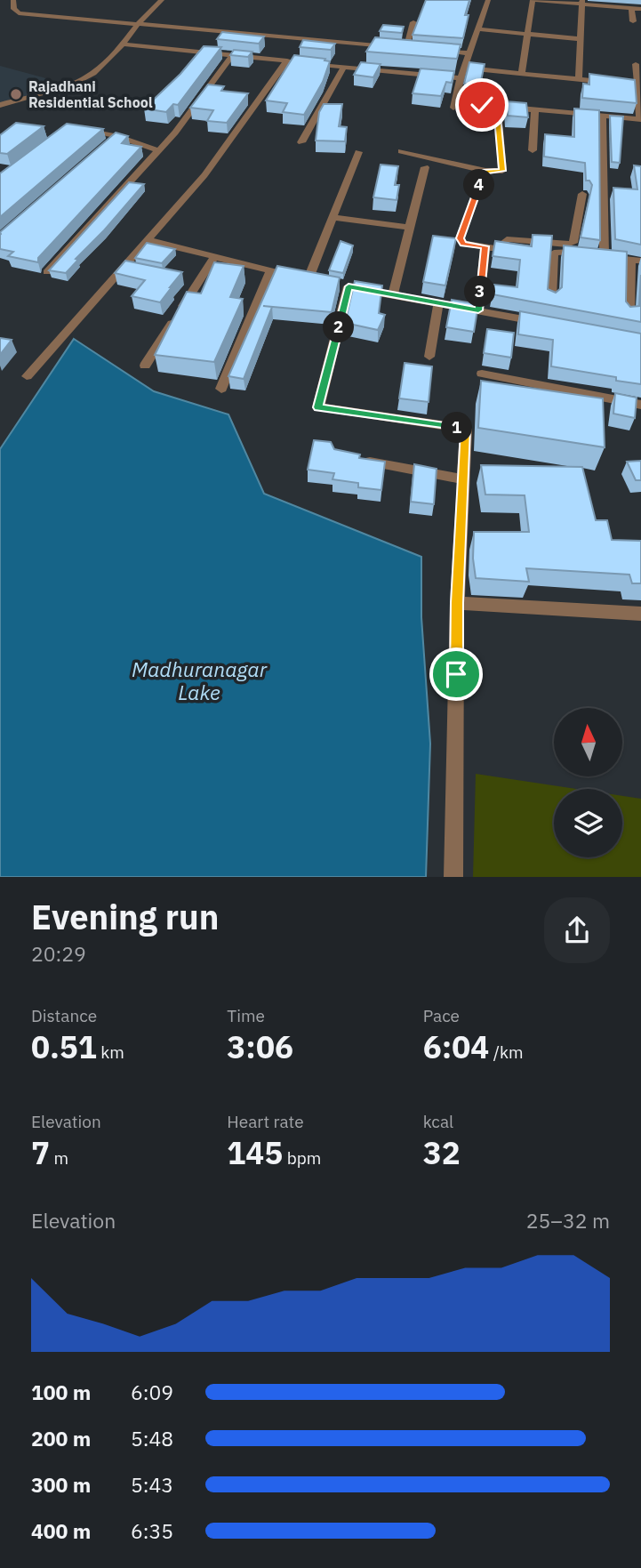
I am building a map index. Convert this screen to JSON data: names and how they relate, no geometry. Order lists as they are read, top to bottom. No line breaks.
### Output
{"water":["Madhuranagar Lake"],"places":["Rajadhani Residential School"],"north":"top","page":{"pins":["4","3","2","1"],"heading":["Evening run","20:29"],"stats":[["Distance","0.51 km"],["Time","3:06"],["Pace","6:04 /km"],["Elevation","7 m"],["Heart rate","145 bpm"],["kcal","32"]],"chart":["Elevation","25–32 m"],"list":[{"name":"100 m","note":"6:09"},{"name":"200 m","note":"5:48"},{"name":"300 m","note":"5:43"},{"name":"400 m","note":"6:35"}]}}
